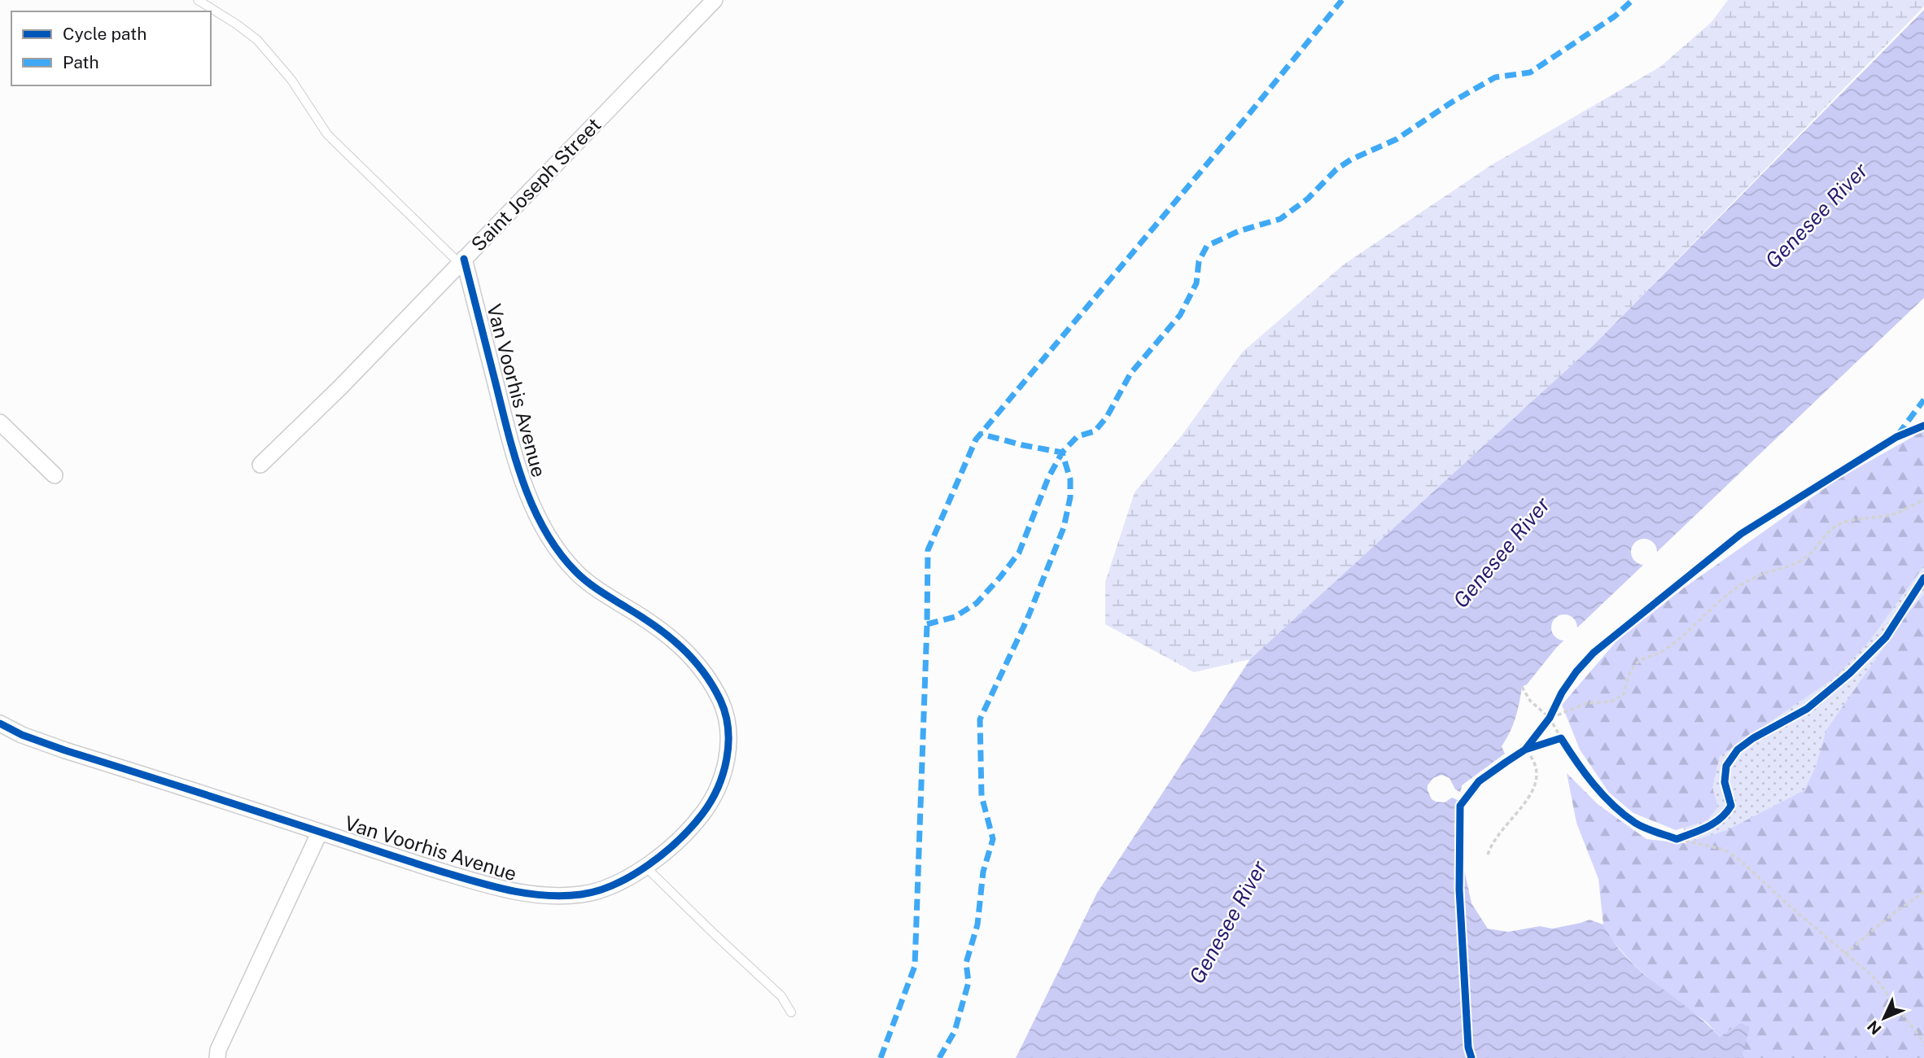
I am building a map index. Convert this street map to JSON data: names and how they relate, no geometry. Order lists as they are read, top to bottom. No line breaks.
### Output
{"streets":{"street":["Saint Joseph Street","Van Voorhis Avenue"]},"crossings":[["Saint Joseph Street","Van Voorhis Avenue"]],"water":["Genesee River"],"legend":["Cycle path","Path"],"north":"bottom left"}
